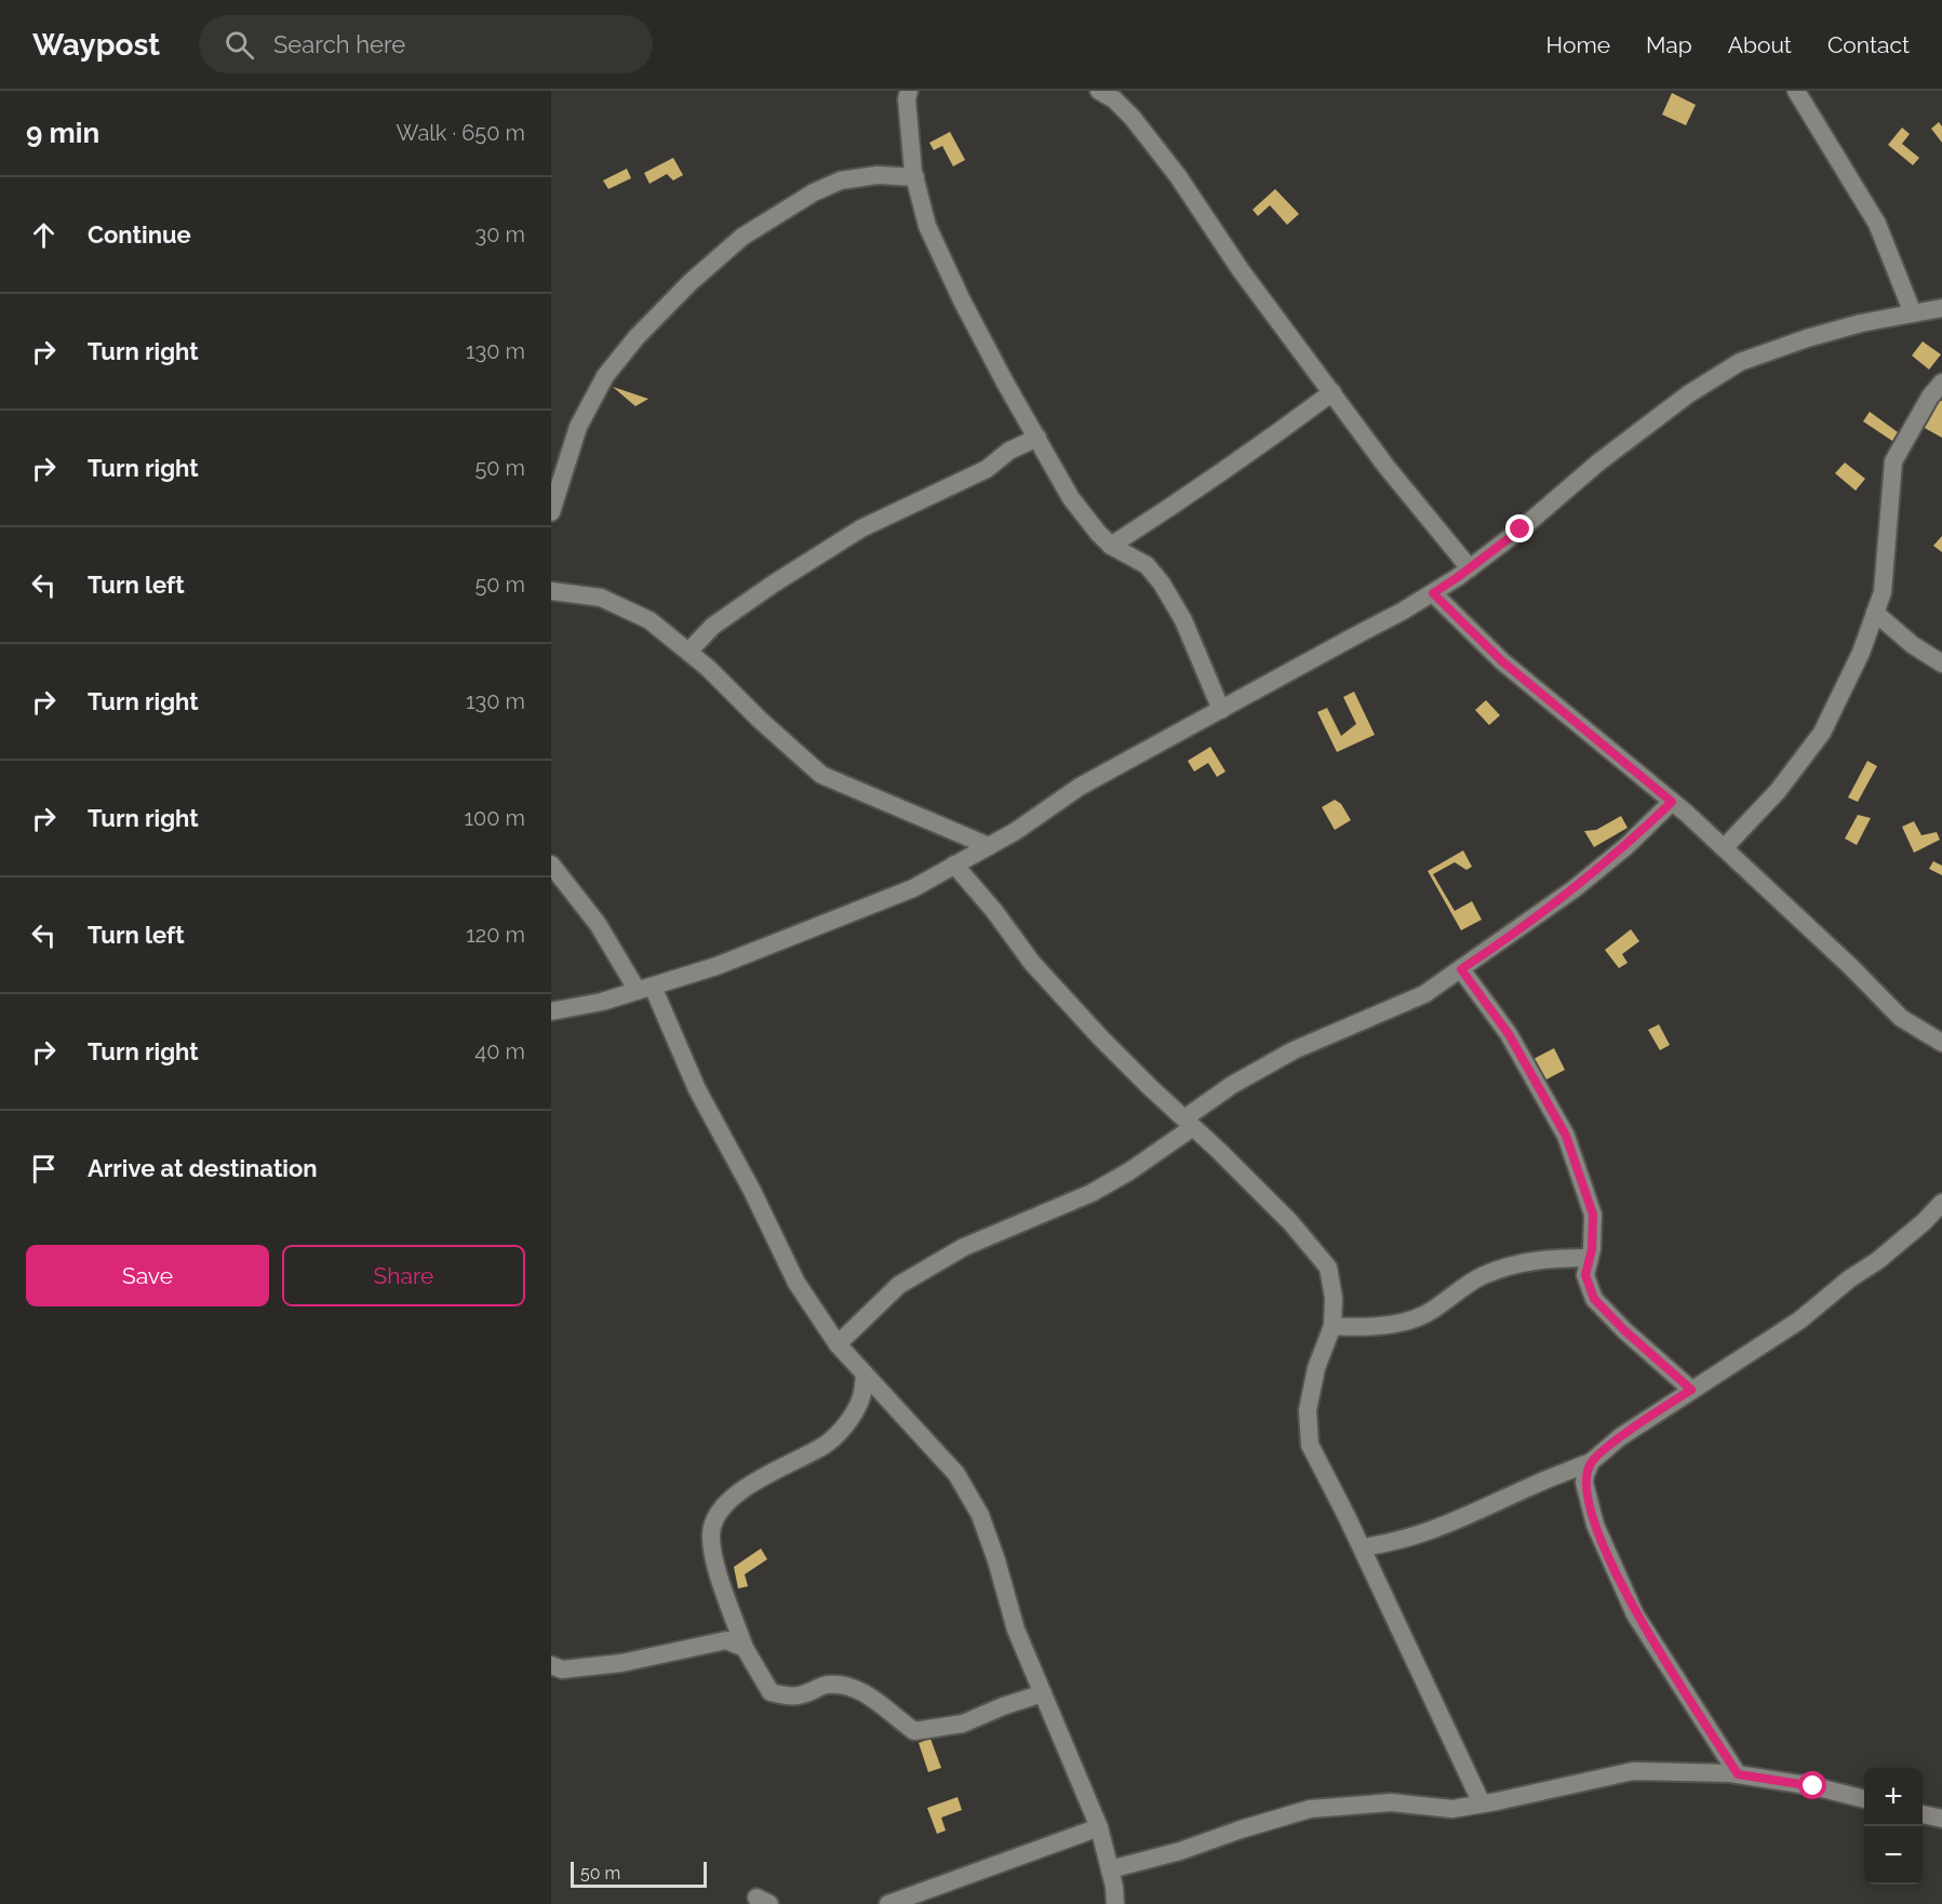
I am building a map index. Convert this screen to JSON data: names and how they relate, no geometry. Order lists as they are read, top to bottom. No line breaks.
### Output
{"scale_bar":"50 m","page":{"header":"Waypost","search":"Search here","nav":["Home","Map","About","Contact"],"heading":["9 min","Walk · 650 m"],"list":[["Continue","30 m"],["Turn right","130 m"],["Turn right","50 m"],["Turn left","50 m"],["Turn right","130 m"],["Turn right","100 m"],["Turn left","120 m"],["Turn right","40 m"],"Arrive at destination"],"buttons":["Save","Share"],"map_buttons":["+","−"],"scale":"50 m"}}
